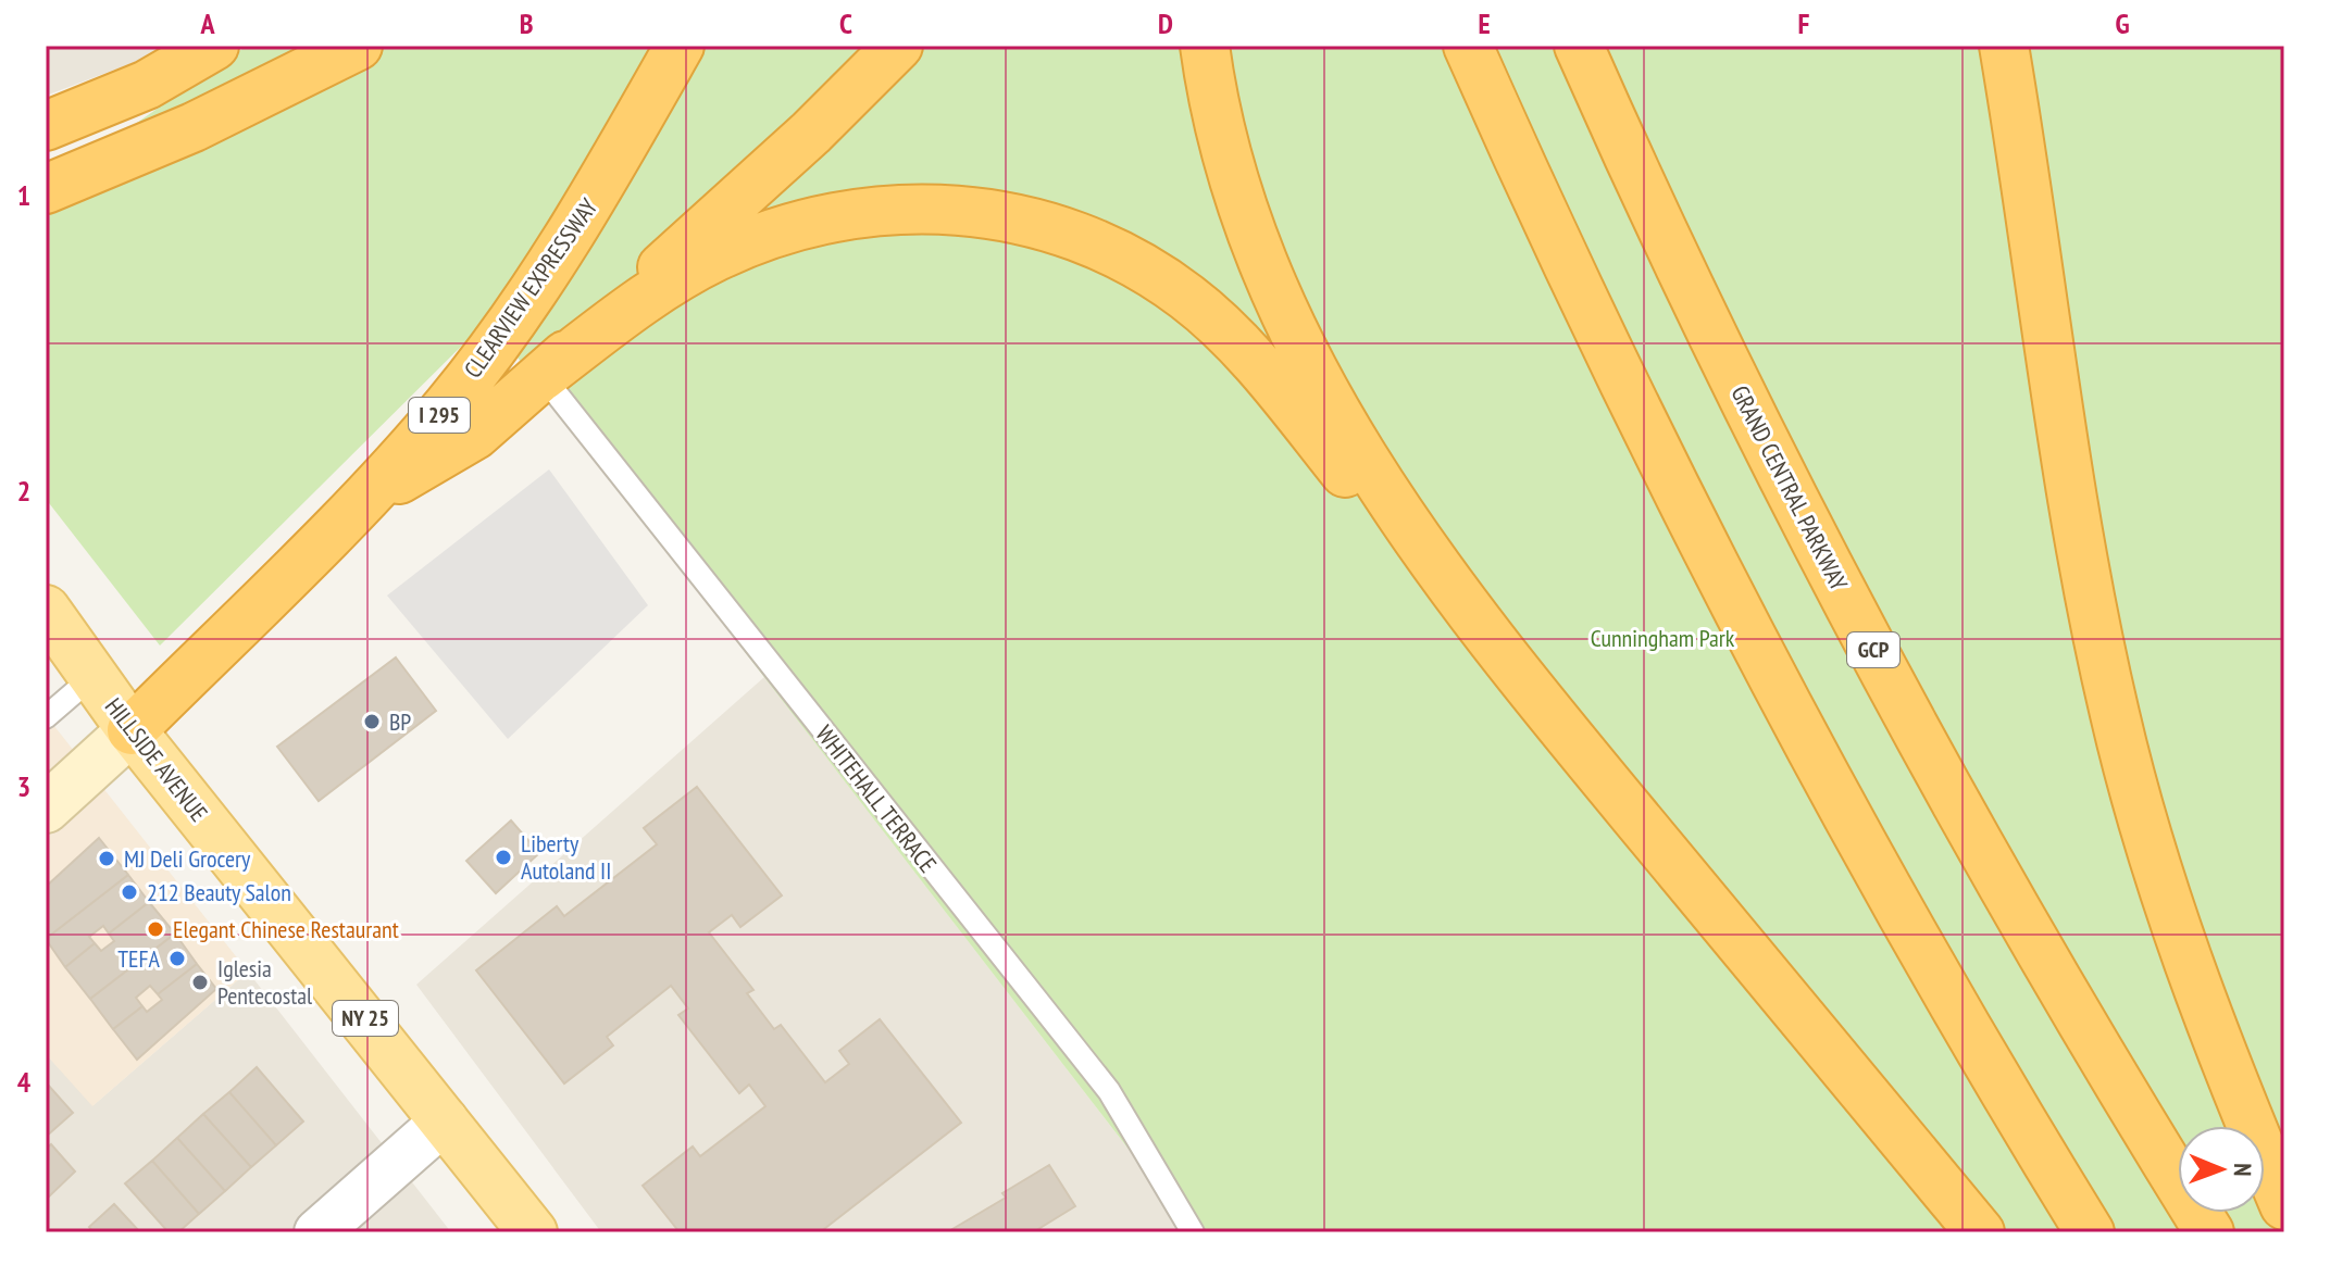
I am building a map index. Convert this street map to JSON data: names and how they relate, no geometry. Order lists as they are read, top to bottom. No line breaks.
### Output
{"streets":{"highway":["CLEARVIEW EXPRESSWAY","I 295","GRAND CENTRAL PARKWAY","GCP"],"main road":["HILLSIDE AVENUE","NY 25"],"lane":["WHITEHALL TERRACE"]},"crossings":[["CLEARVIEW EXPRESSWAY","HILLSIDE AVENUE"]],"parks":["Cunningham Park"],"places":["BP","Liberty Autoland II","MJ Deli Grocery","212 Beauty Salon","Elegant Chinese Restaurant","TEFA","Iglesia Pentecostal"],"north":"right","grid":{"columns":["A","B","C","D","E","F","G"],"rows":["1","2","3","4"]}}
